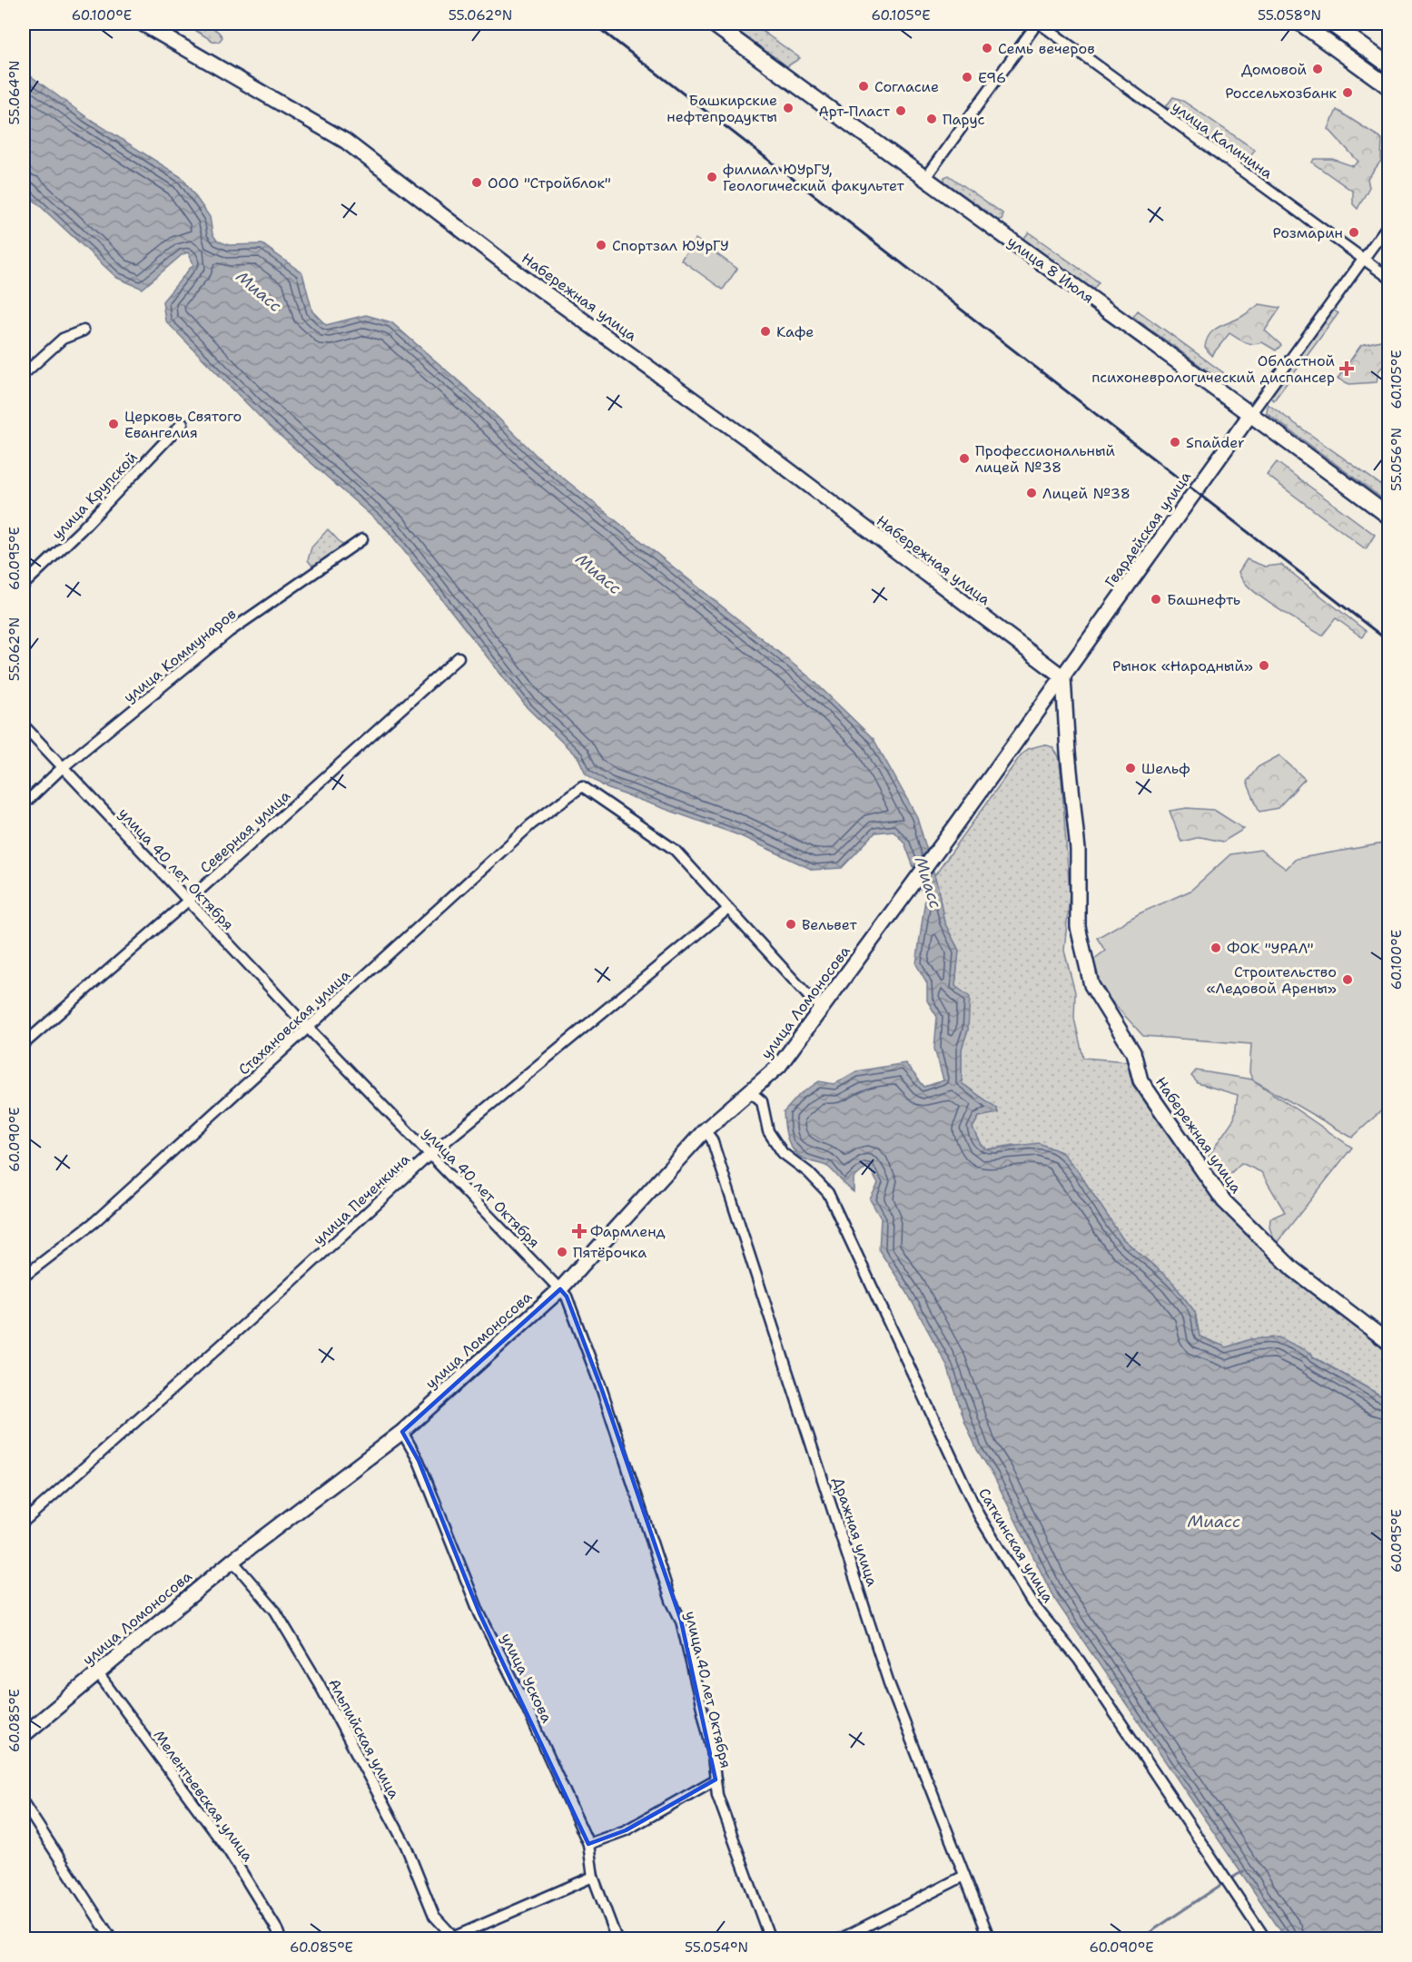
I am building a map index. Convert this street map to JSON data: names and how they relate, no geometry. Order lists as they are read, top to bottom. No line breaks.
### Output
{"streets":{"main road":["улица 8 Июля"],"street":["улица Калинина","Набережная улица","улица Крупской","Гвардейская улица","улица Коммунаров","Северная улица","улица 40 лет Октября","улица Ломоносова","Стахановская улица","улица Печенкина","Дражная улица","Саткинская улица","улица Ускова","Альпийская улица","Мелентьевская улица"]},"crossings":[["улица Калинина","Гвардейская улица"],["улица 8 Июля","Гвардейская улица"],["Набережная улица","Гвардейская улица"],["Гвардейская улица","улица Ломоносова"],["улица Коммунаров","улица 40 лет Октября"],["Северная улица","улица 40 лет Октября"],["улица 40 лет Октября","улица Ломоносова"],["улица 40 лет Октября","Стахановская улица"],["улица 40 лет Октября","улица Печенкина"],["улица Ломоносова","Дражная улица"],["улица Ломоносова","Саткинская улица"],["улица Ломоносова","улица Ускова"],["улица Ломоносова","Альпийская улица"],["улица Ломоносова","Мелентьевская улица"],["Стахановская улица","улица Печенкина"]],"water":["Миасс"],"places":{"other":["Семь вечеров","Домовой","E96","Согласие","Россельхозбанк","Башкирские нефтепродукты","Арт-Пласт","Парус","филиал ЮУрГУ, Геологический факультет","ООО \"Стройблок\"","Розмарин","Спортзал ЮУрГУ","Кафе","Церковь Святого Евангелия","Sпайder","Профессиональный лицей №38","Лицей №38","Башнефть","Рынок «Народный»","Шельф","Вельвет","ФОК \"УРАЛ\"","Строительство «Ледовой Арены»","Пятёрочка"],"health":["Областной психоневрологический диспансер","Фармленд"]},"coordinates":["60.100°E","55.062°N","60.105°E","55.058°N","55.064°N","55.056°N","60.095°E","60.090°E","60.085°E","55.054°N"]}
